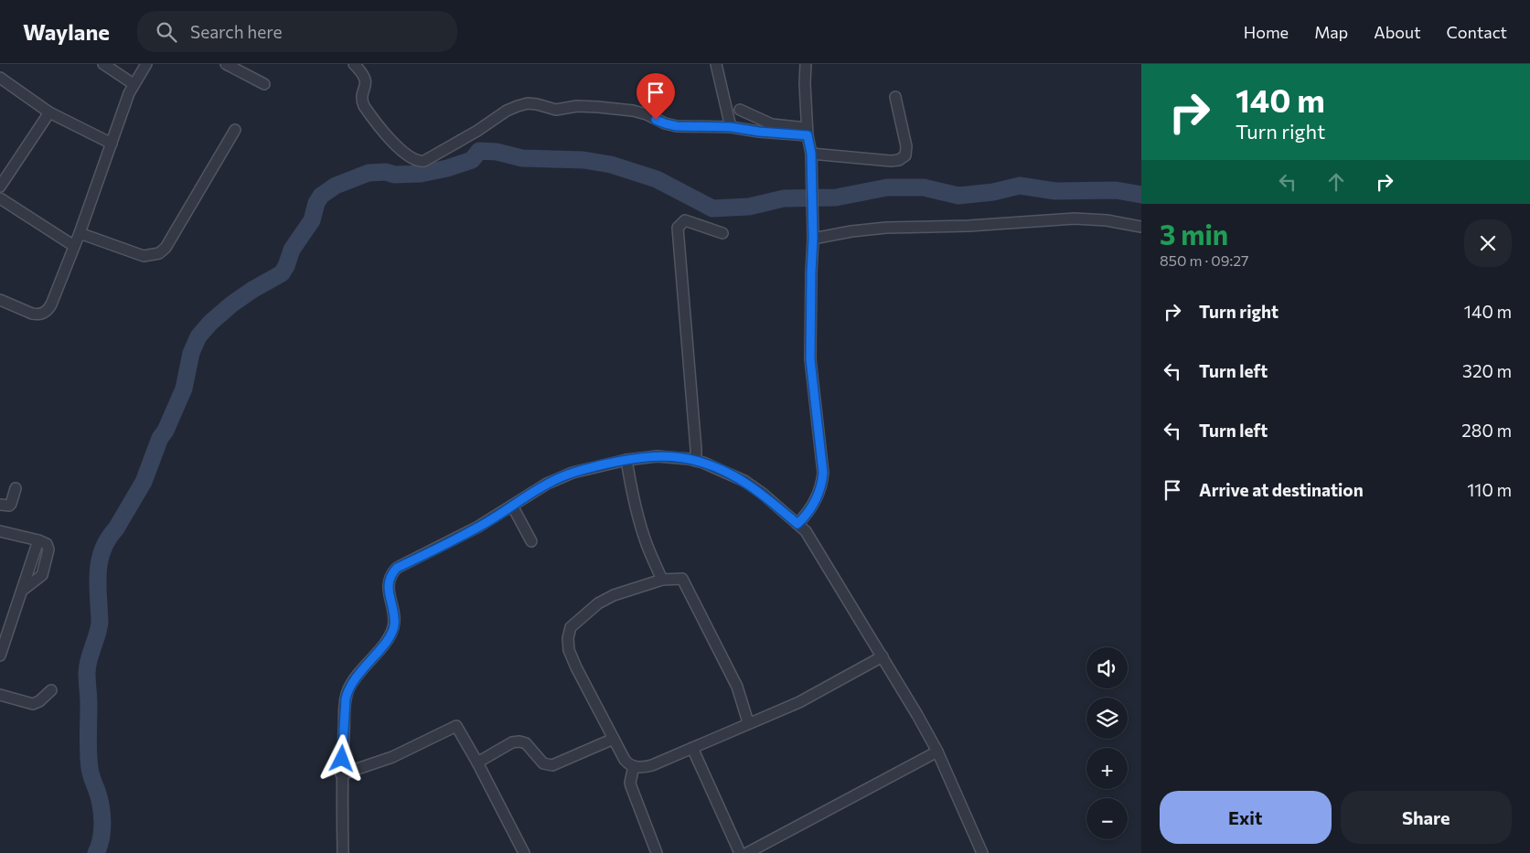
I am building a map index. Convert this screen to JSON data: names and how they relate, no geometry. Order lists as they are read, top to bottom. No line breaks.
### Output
{"page":{"header":"Waylane","search":"Search here","nav":["Home","Map","About","Contact"],"turn":["140 m","Turn right"],"heading":["3 min","850 m · 09:27"],"list":[{"name":"Turn right","value":"140 m"},{"name":"Turn left","value":"320 m"},{"name":"Turn left","value":"280 m"},{"name":"Arrive at destination","value":"110 m"}],"map_buttons":["+","−"],"buttons":["Exit","Share"]}}
